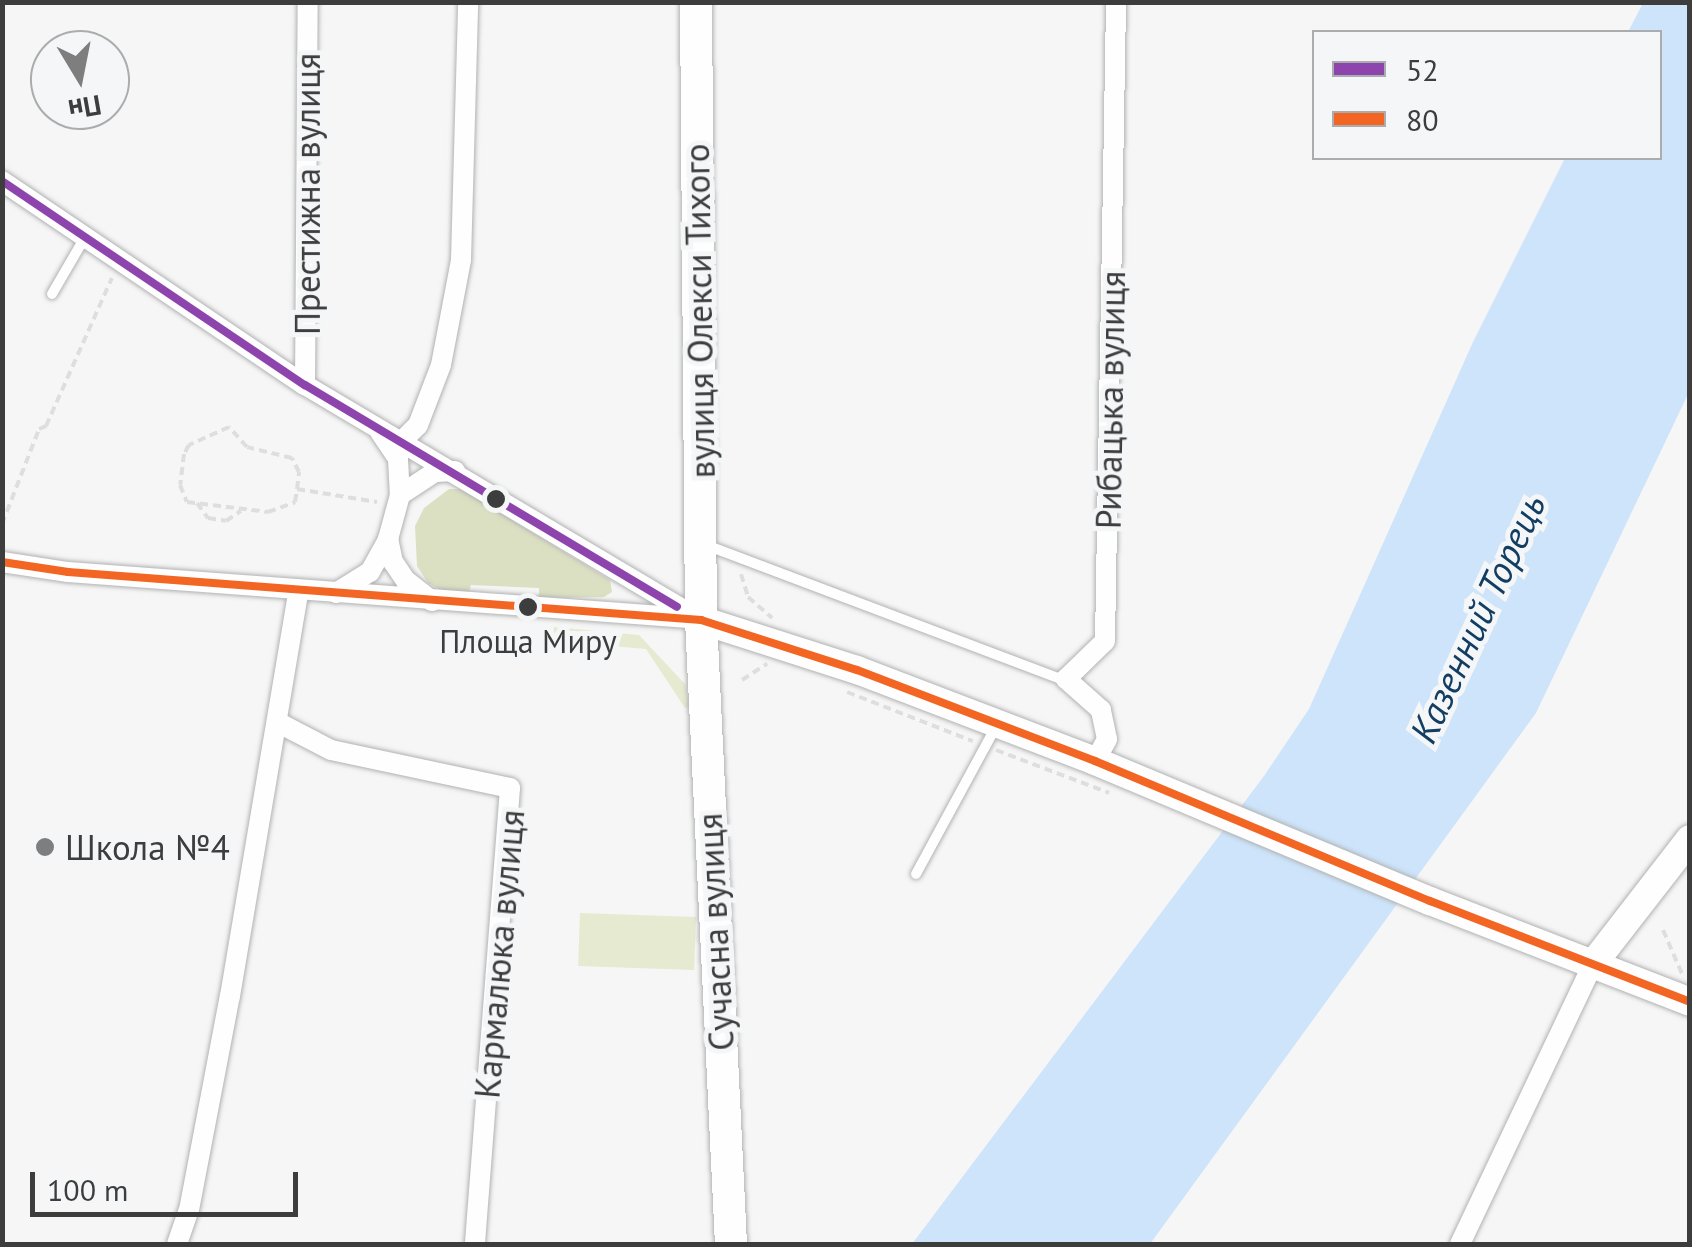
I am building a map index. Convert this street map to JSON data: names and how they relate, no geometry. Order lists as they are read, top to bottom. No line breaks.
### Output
{"streets":{"main road":["вулиця Олекси Тихого","Сучасна вулиця"],"street":["Престижна вулиця","Рибацька вулиця","Кармалюка вулиця"]},"crossings":[["вулиця Олекси Тихого","Сучасна вулиця"]],"water":["Казенний Торець"],"places":["Площа Миру","Школа №4"],"lines":["transit line 52","transit line 80"],"legend":["52","80"],"scale_bar":"100 m","north":"bottom"}
